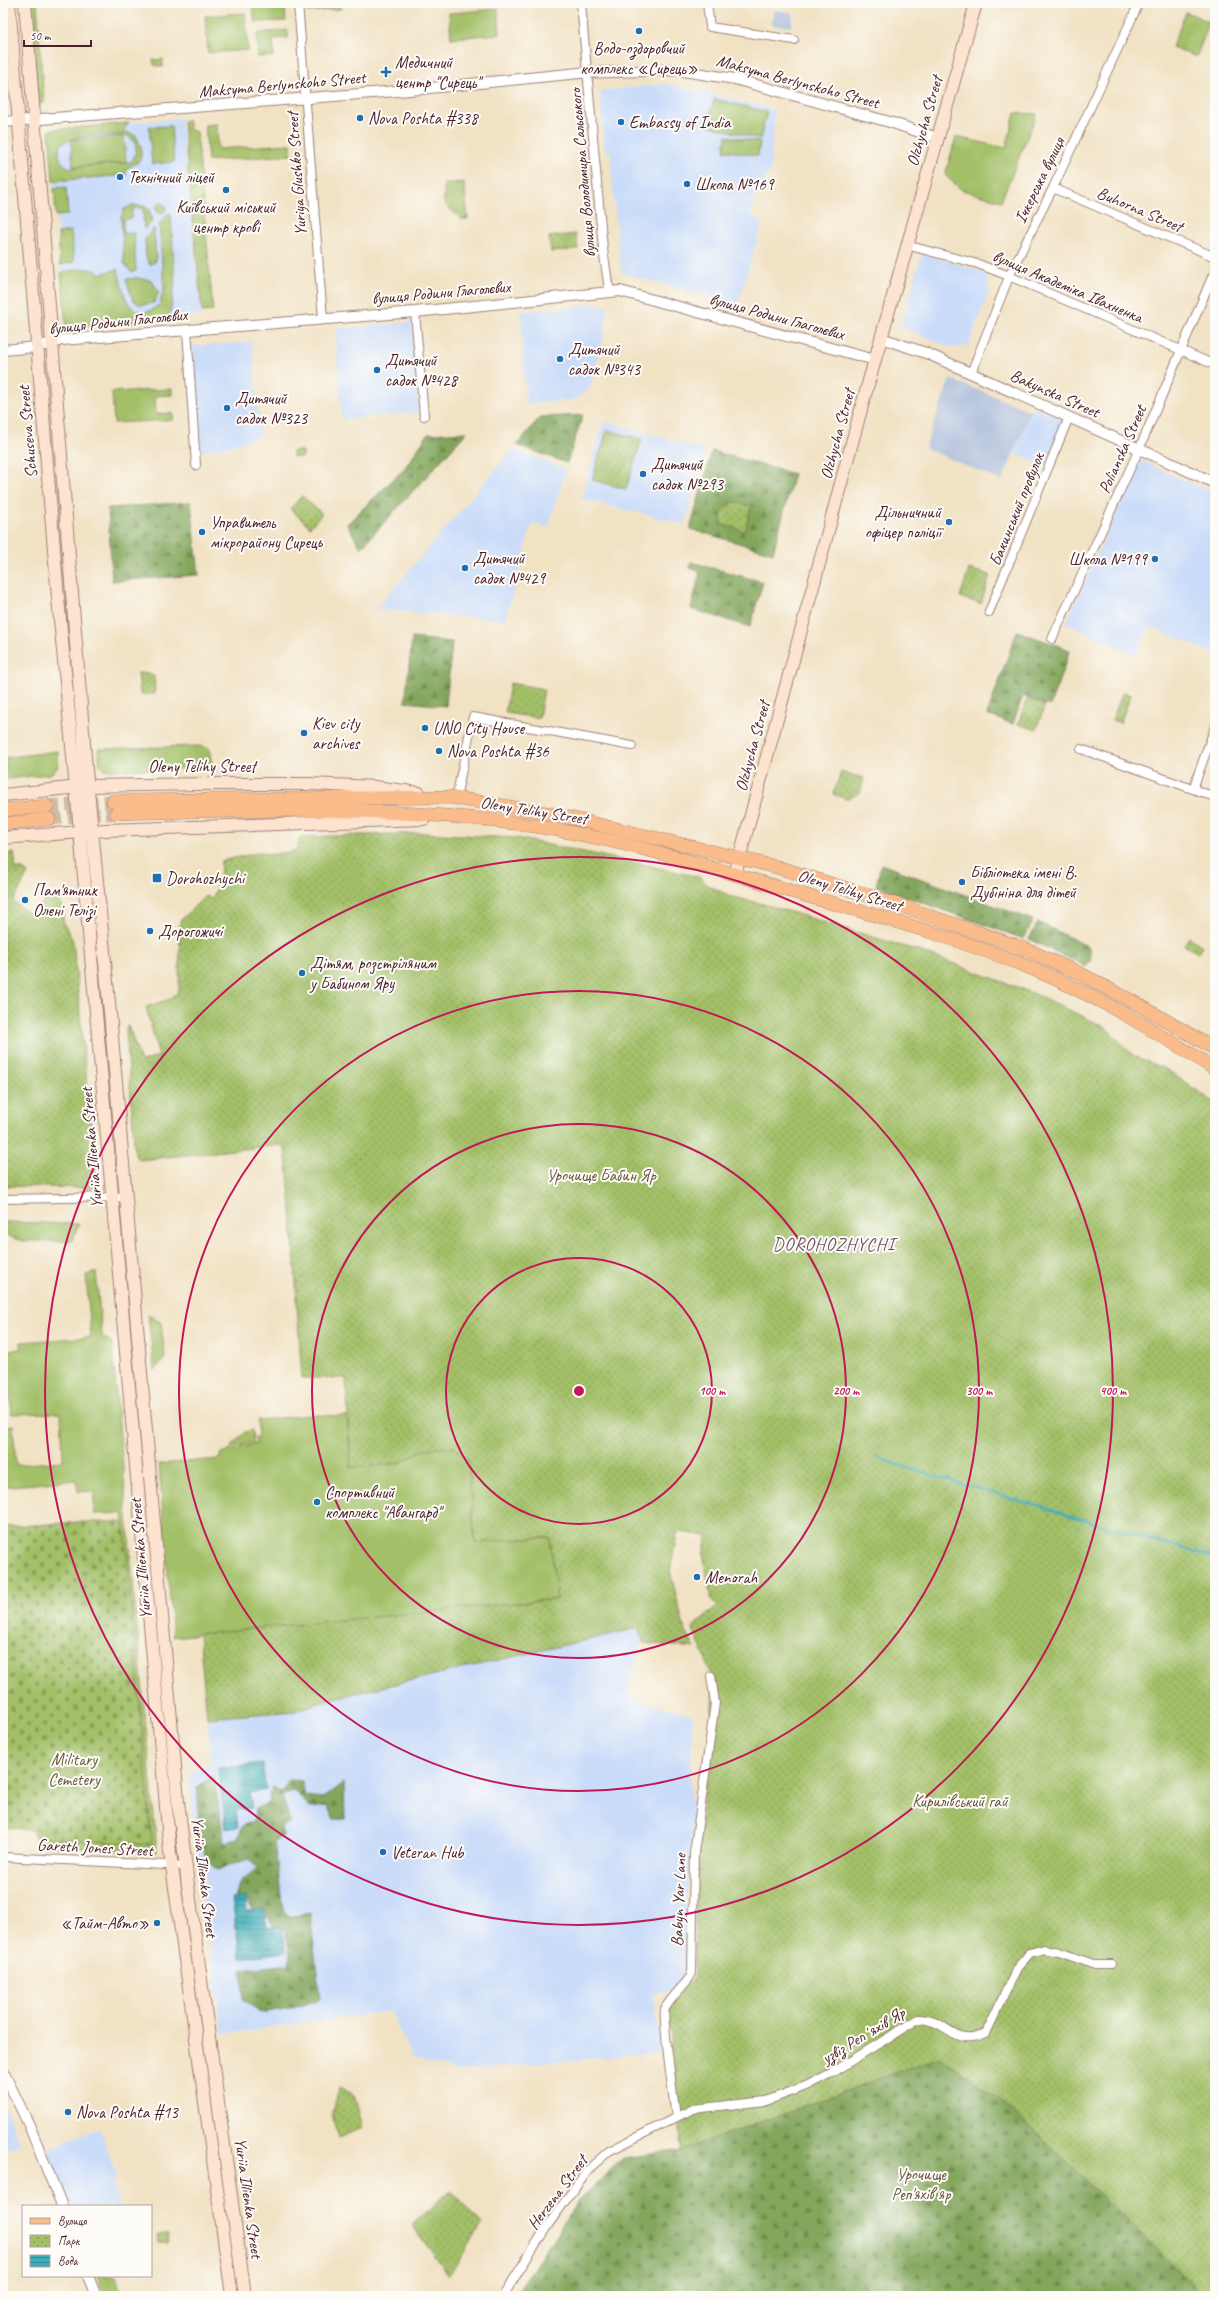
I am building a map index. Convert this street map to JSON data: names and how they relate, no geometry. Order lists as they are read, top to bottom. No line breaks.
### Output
{"streets":{"main road":["Olzhycha Street","Schuseva Street","Oleny Telihy Street","Yuriia Illienka Street"],"street":["Maksyma Berlynskoho Street","вулиця Володимира Сальського","Yuriya Glushko Street","Ічкерська вулиця","Buhorna Street","вулиця Академіка Івахненка","вулиця Родини Глаголєвих","Bakynska Street","Polianska Street","Бакинський провулок","Gareth Jones Street","Babyn Yar Lane","узвіз Репʼяхів Яр","Herzena Street"]},"crossings":[["Maksyma Berlynskoho Street","Olzhycha Street"],["Maksyma Berlynskoho Street","вулиця Володимира Сальського"],["Maksyma Berlynskoho Street","Yuriya Glushko Street"],["Maksyma Berlynskoho Street","Schuseva Street"],["Olzhycha Street","вулиця Академіка Івахненка"],["Olzhycha Street","вулиця Родини Глаголєвих"],["Olzhycha Street","Bakynska Street"],["Olzhycha Street","Oleny Telihy Street"],["вулиця Володимира Сальського","вулиця Родини Глаголєвих"],["Yuriya Glushko Street","вулиця Родини Глаголєвих"],["Ічкерська вулиця","Buhorna Street"],["Ічкерська вулиця","вулиця Академіка Івахненка"],["Ічкерська вулиця","Bakynska Street"],["вулиця Академіка Івахненка","Polianska Street"],["вулиця Родини Глаголєвих","Schuseva Street"],["Bakynska Street","Polianska Street"],["Bakynska Street","Бакинський провулок"],["Schuseva Street","Oleny Telihy Street"],["Schuseva Street","Yuriia Illienka Street"],["Oleny Telihy Street","Yuriia Illienka Street"],["Yuriia Illienka Street","Gareth Jones Street"],["Babyn Yar Lane","узвіз Репʼяхів Яр"],["Babyn Yar Lane","Herzena Street"],["узвіз Репʼяхів Яр","Herzena Street"]],"districts":["DOROHOZHYCHI"],"parks":["Урочище Бабин Яр","Military Cemetery","Кирилівський гай","Урочище Реп'яхів яр"],"places":{"other":["Водо-оздоровчий комплекс «Сирець»","Nova Poshta #338","Embassy of India","Технічний ліцей","Школа №169","Київський міський центр крові","Дитячий садок №343","Дитячий садок №428","Дитячий садок №323","Дитячий садок №293","Дільничний офіцер поліції","Управитель мікрорайону Сирець","Школа №199","Дитячий садок №429","UNO City House","Kiev city archives","Nova Poshta #36","Бібліотека імені В. Дубініна для дітей","Пам'ятник Олені Телізі","Дорогожичі","Дітям, розстріляним у Бабином Яру","Спортивний комплекс \"Авангард\"","Menorah","Veteran Hub","«Тайм-Авто»","Nova Poshta #13"],"health":["Медичний центр \"Сирець\""],"transit":["Dorohozhychi"]},"legend":["Вулиця","Парк","Вода"],"scale_bar":"50 m","rings":["100 m","200 m","300 m","400 m"]}
